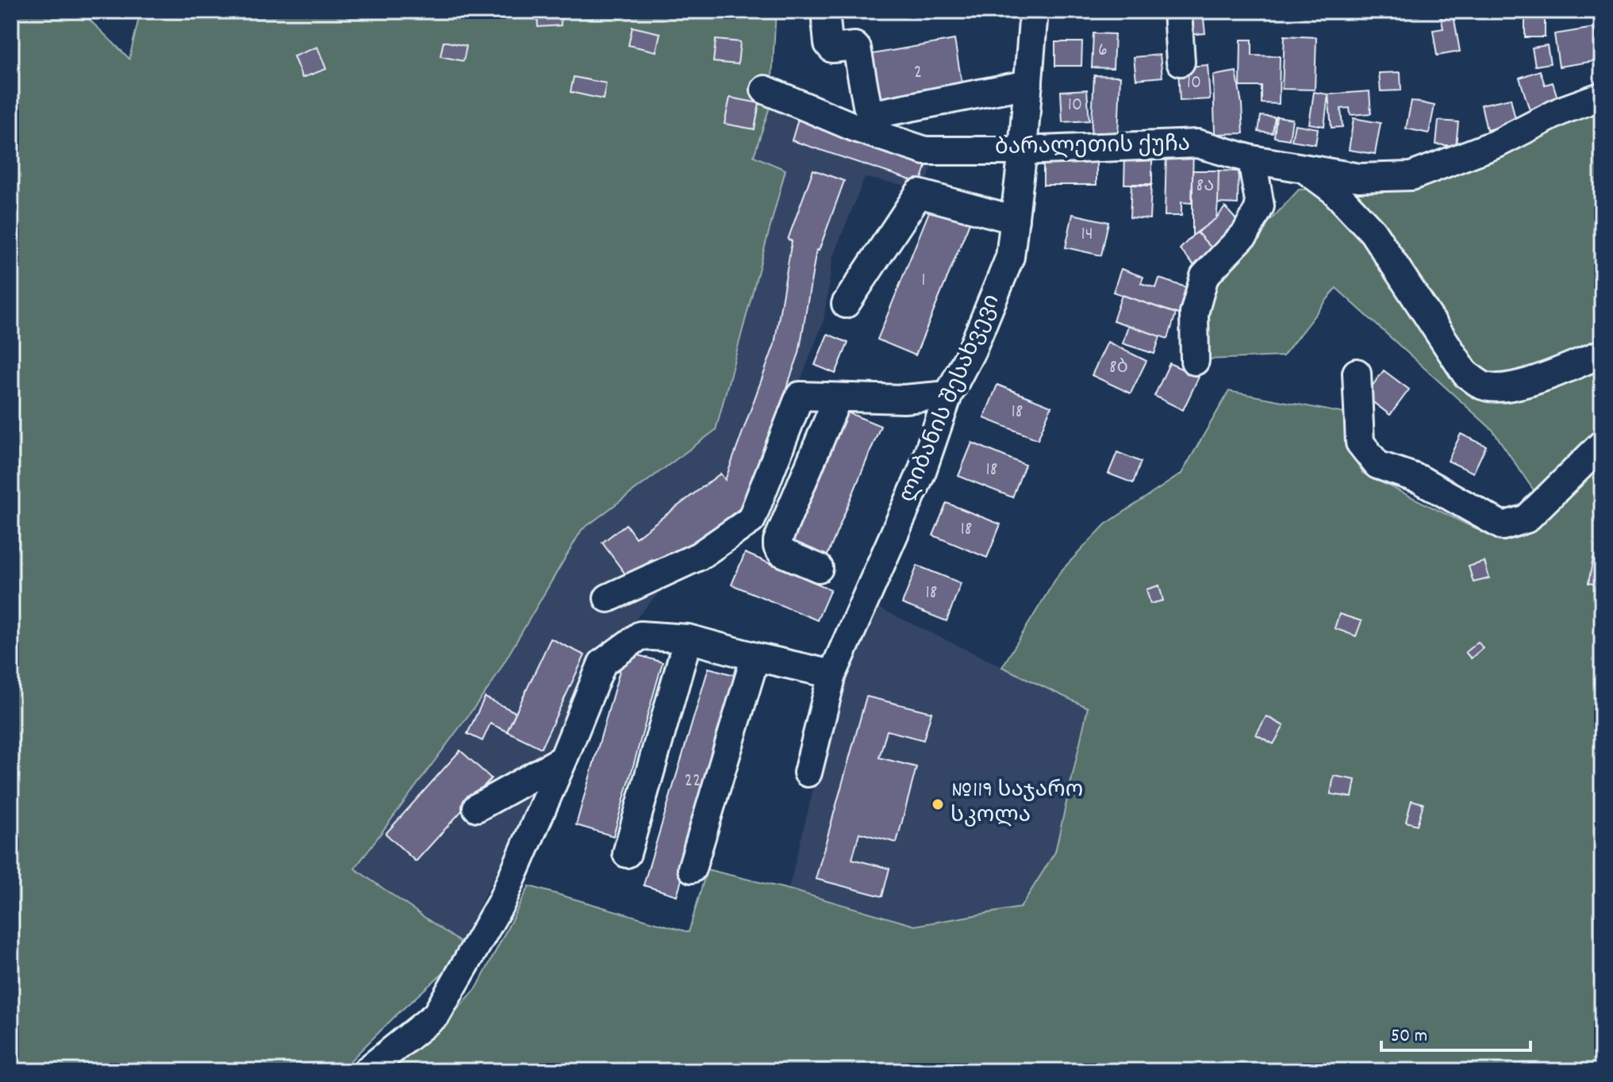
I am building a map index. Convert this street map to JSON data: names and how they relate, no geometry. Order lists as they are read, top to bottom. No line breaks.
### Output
{"streets":{"street":["ბარალეთის ქუჩა","ლიბანის შესახვევი"]},"crossings":[["ბარალეთის ქუჩა","ლიბანის შესახვევი"]],"places":["№119 საჯარო სკოლა"],"house_numbers":["6","2","10","10","8ა","14","1","8ბ","18","18","18","18","22"],"scale_bar":"50 m"}
